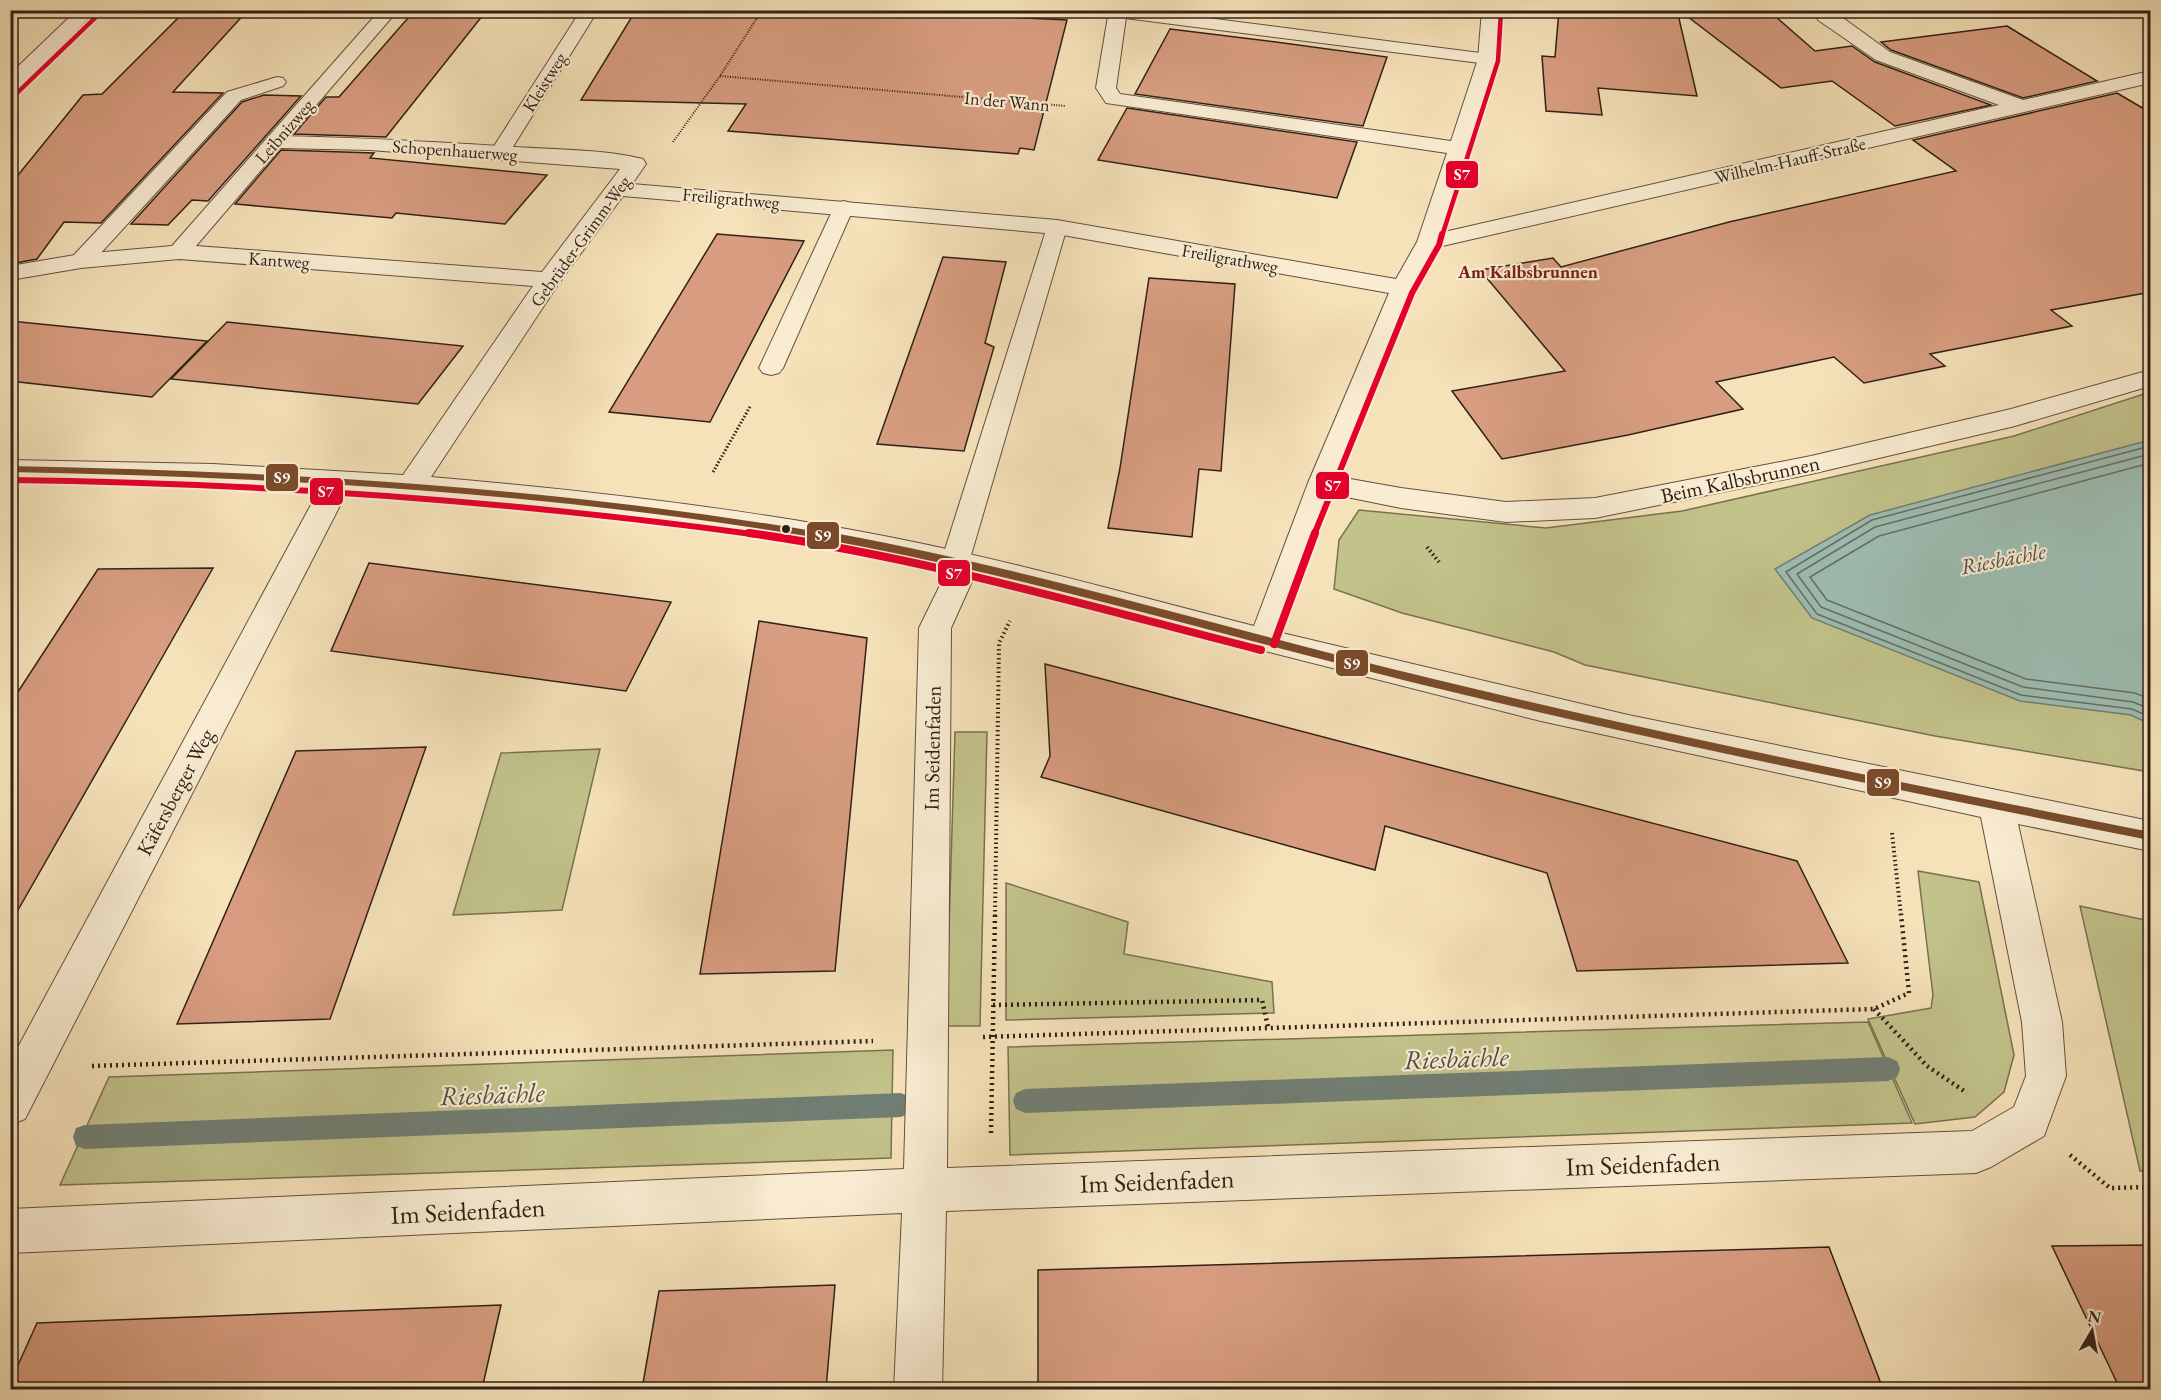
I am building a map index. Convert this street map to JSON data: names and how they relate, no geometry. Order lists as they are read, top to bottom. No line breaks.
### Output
{"streets":{"street":["Leibnizweg","Schopenhauerweg","Wilhelm-Hauff-Straße","Freiligrathweg","Gebrüder-Grimm-Weg","Kantweg","Beim Kalbsbrunnen","Im Seidenfaden","Käfersberger Weg"],"lane":["Kleistweg"],"path":["In der Wann"]},"crossings":[["Kleistweg","Schopenhauerweg"],["In der Wann","Gebrüder-Grimm-Weg"],["Leibnizweg","Schopenhauerweg"],["Leibnizweg","Kantweg"],["Schopenhauerweg","Gebrüder-Grimm-Weg"],["Freiligrathweg","Gebrüder-Grimm-Weg"],["Gebrüder-Grimm-Weg","Kantweg"]],"districts":["Am Kalbsbrunnen"],"water":["Riesbächle"],"lines":["transit line S7","transit line S9"],"north":"top"}
